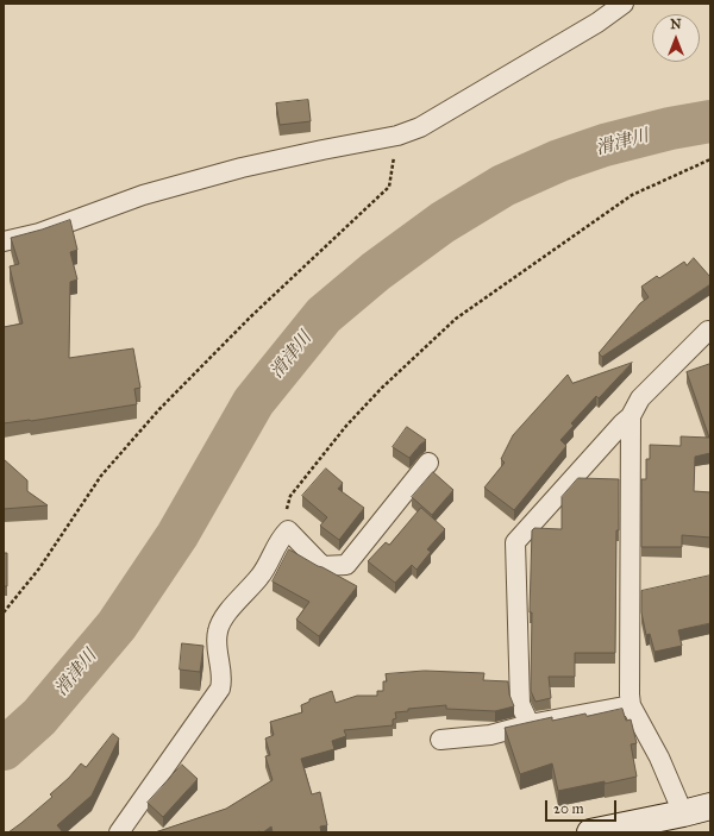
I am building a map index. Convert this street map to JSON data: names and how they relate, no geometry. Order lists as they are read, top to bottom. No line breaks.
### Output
{"water":["滑津川"],"scale_bar":"20 m","north":"top"}
